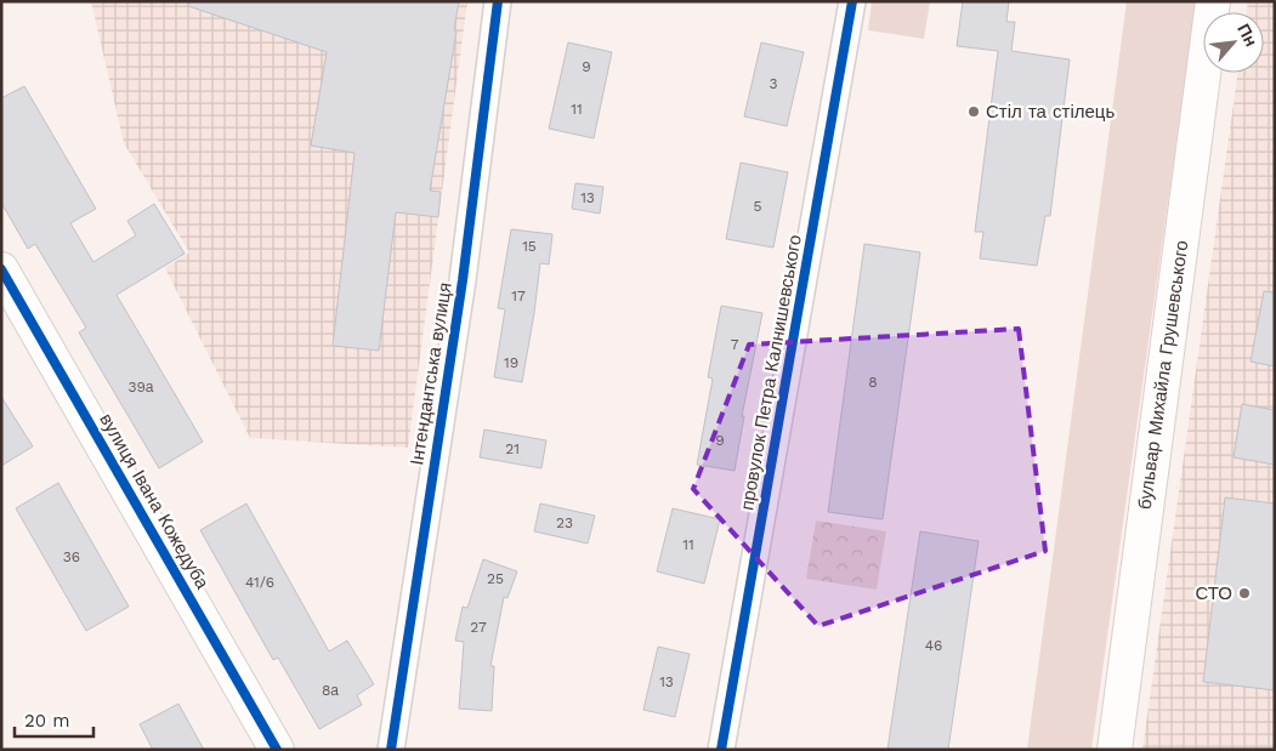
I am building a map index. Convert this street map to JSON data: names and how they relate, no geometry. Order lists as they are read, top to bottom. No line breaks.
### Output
{"streets":{"main road":["бульвар Михайла Грушевського","вулиця Івана Кожедуба"],"street":["провулок Петра Калнишевського","Інтендантська вулиця"]},"places":["Стіл та стілець","СТО"],"house_numbers":["9","3","11","13","5","15","17","7","19","8","39а","9","21","23","11","36","25","41/6","27","46","13","8а"],"scale_bar":"20 m","north":"top right"}
